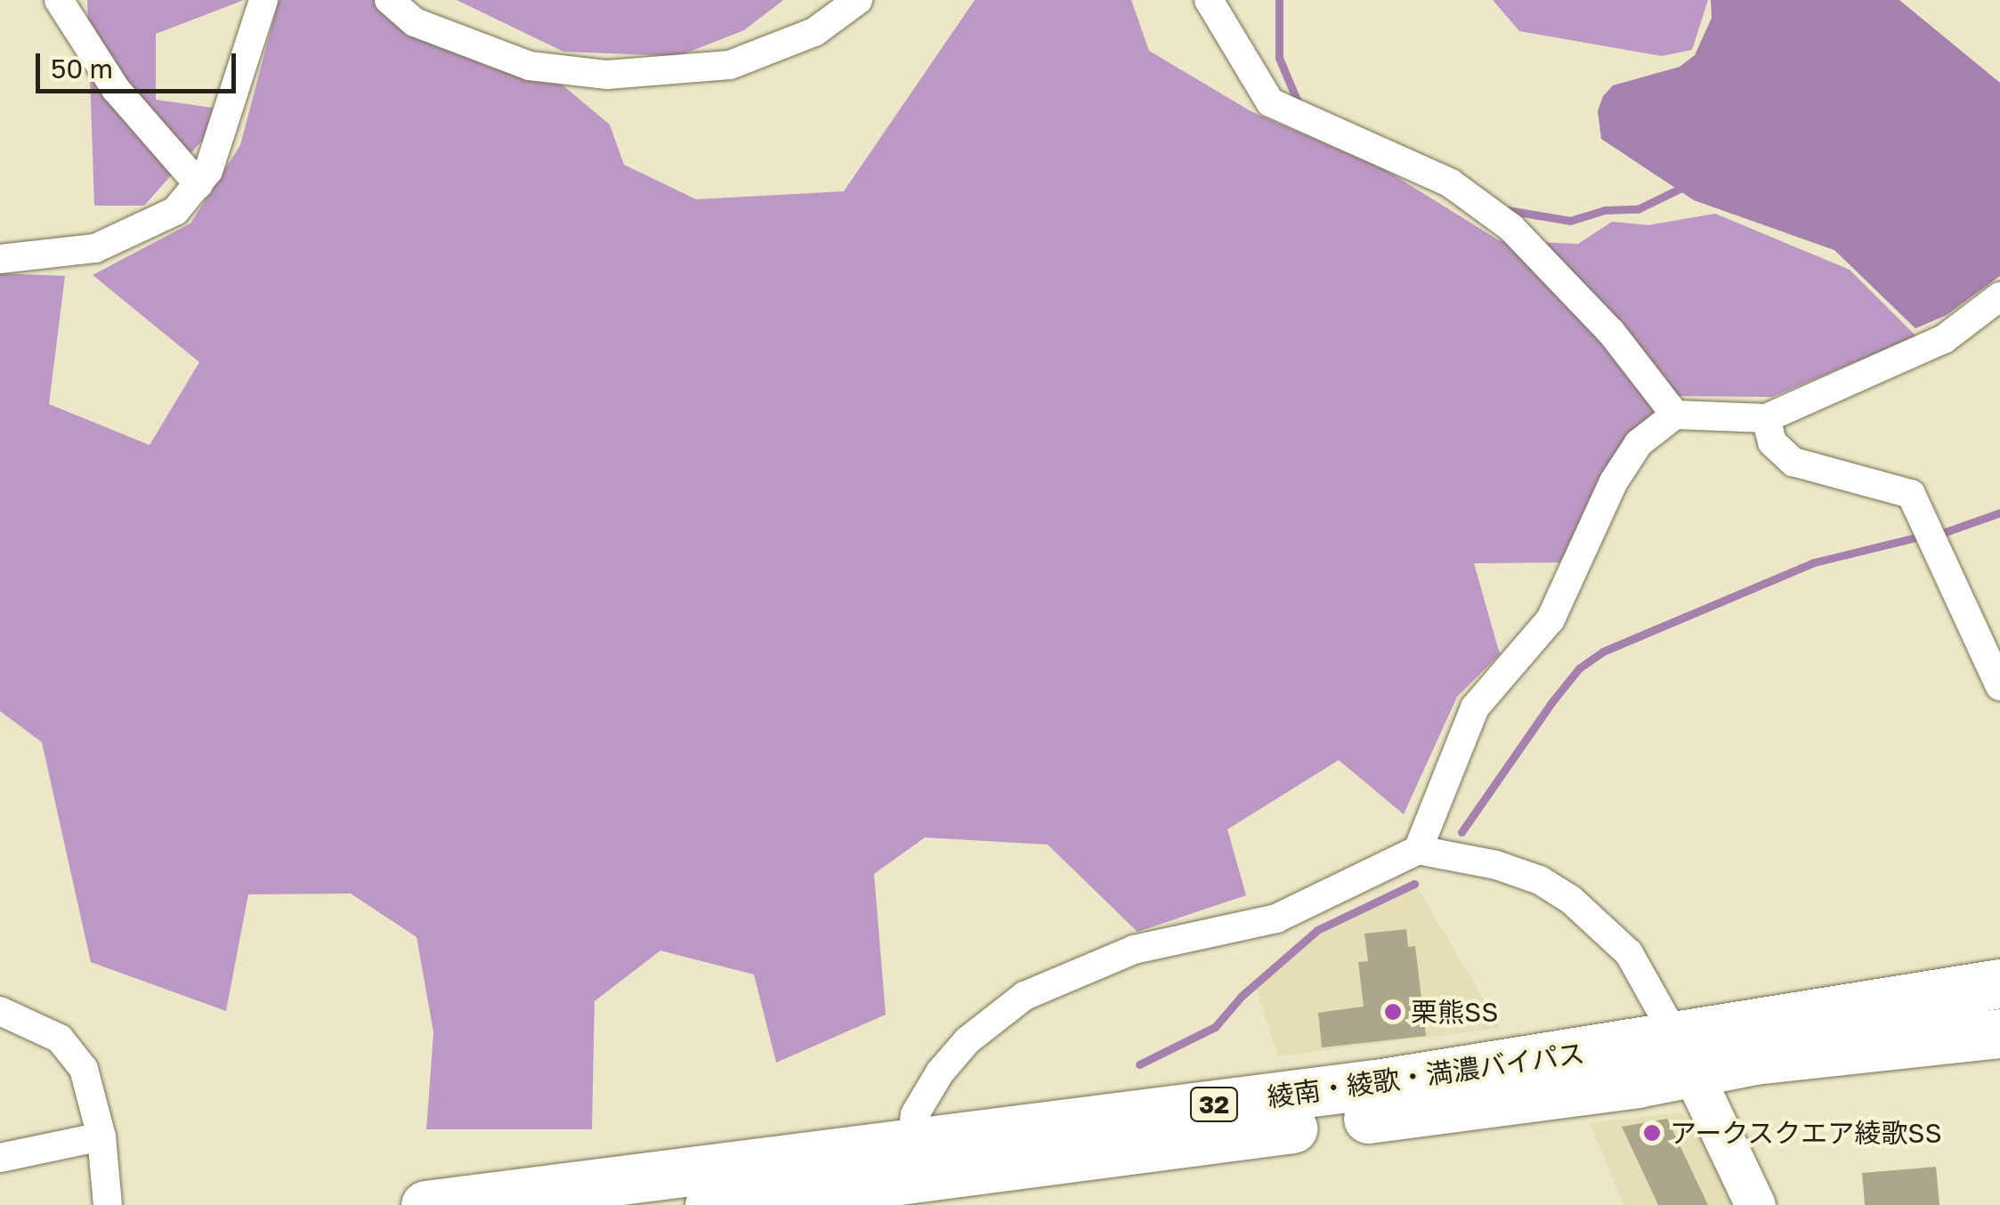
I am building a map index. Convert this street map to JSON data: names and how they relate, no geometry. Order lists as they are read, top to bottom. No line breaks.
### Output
{"streets":{"highway":["綾南・綾歌・満濃バイパス","32"]},"places":["栗熊SS","アークスクエア綾歌SS"],"scale_bar":"50 m"}
